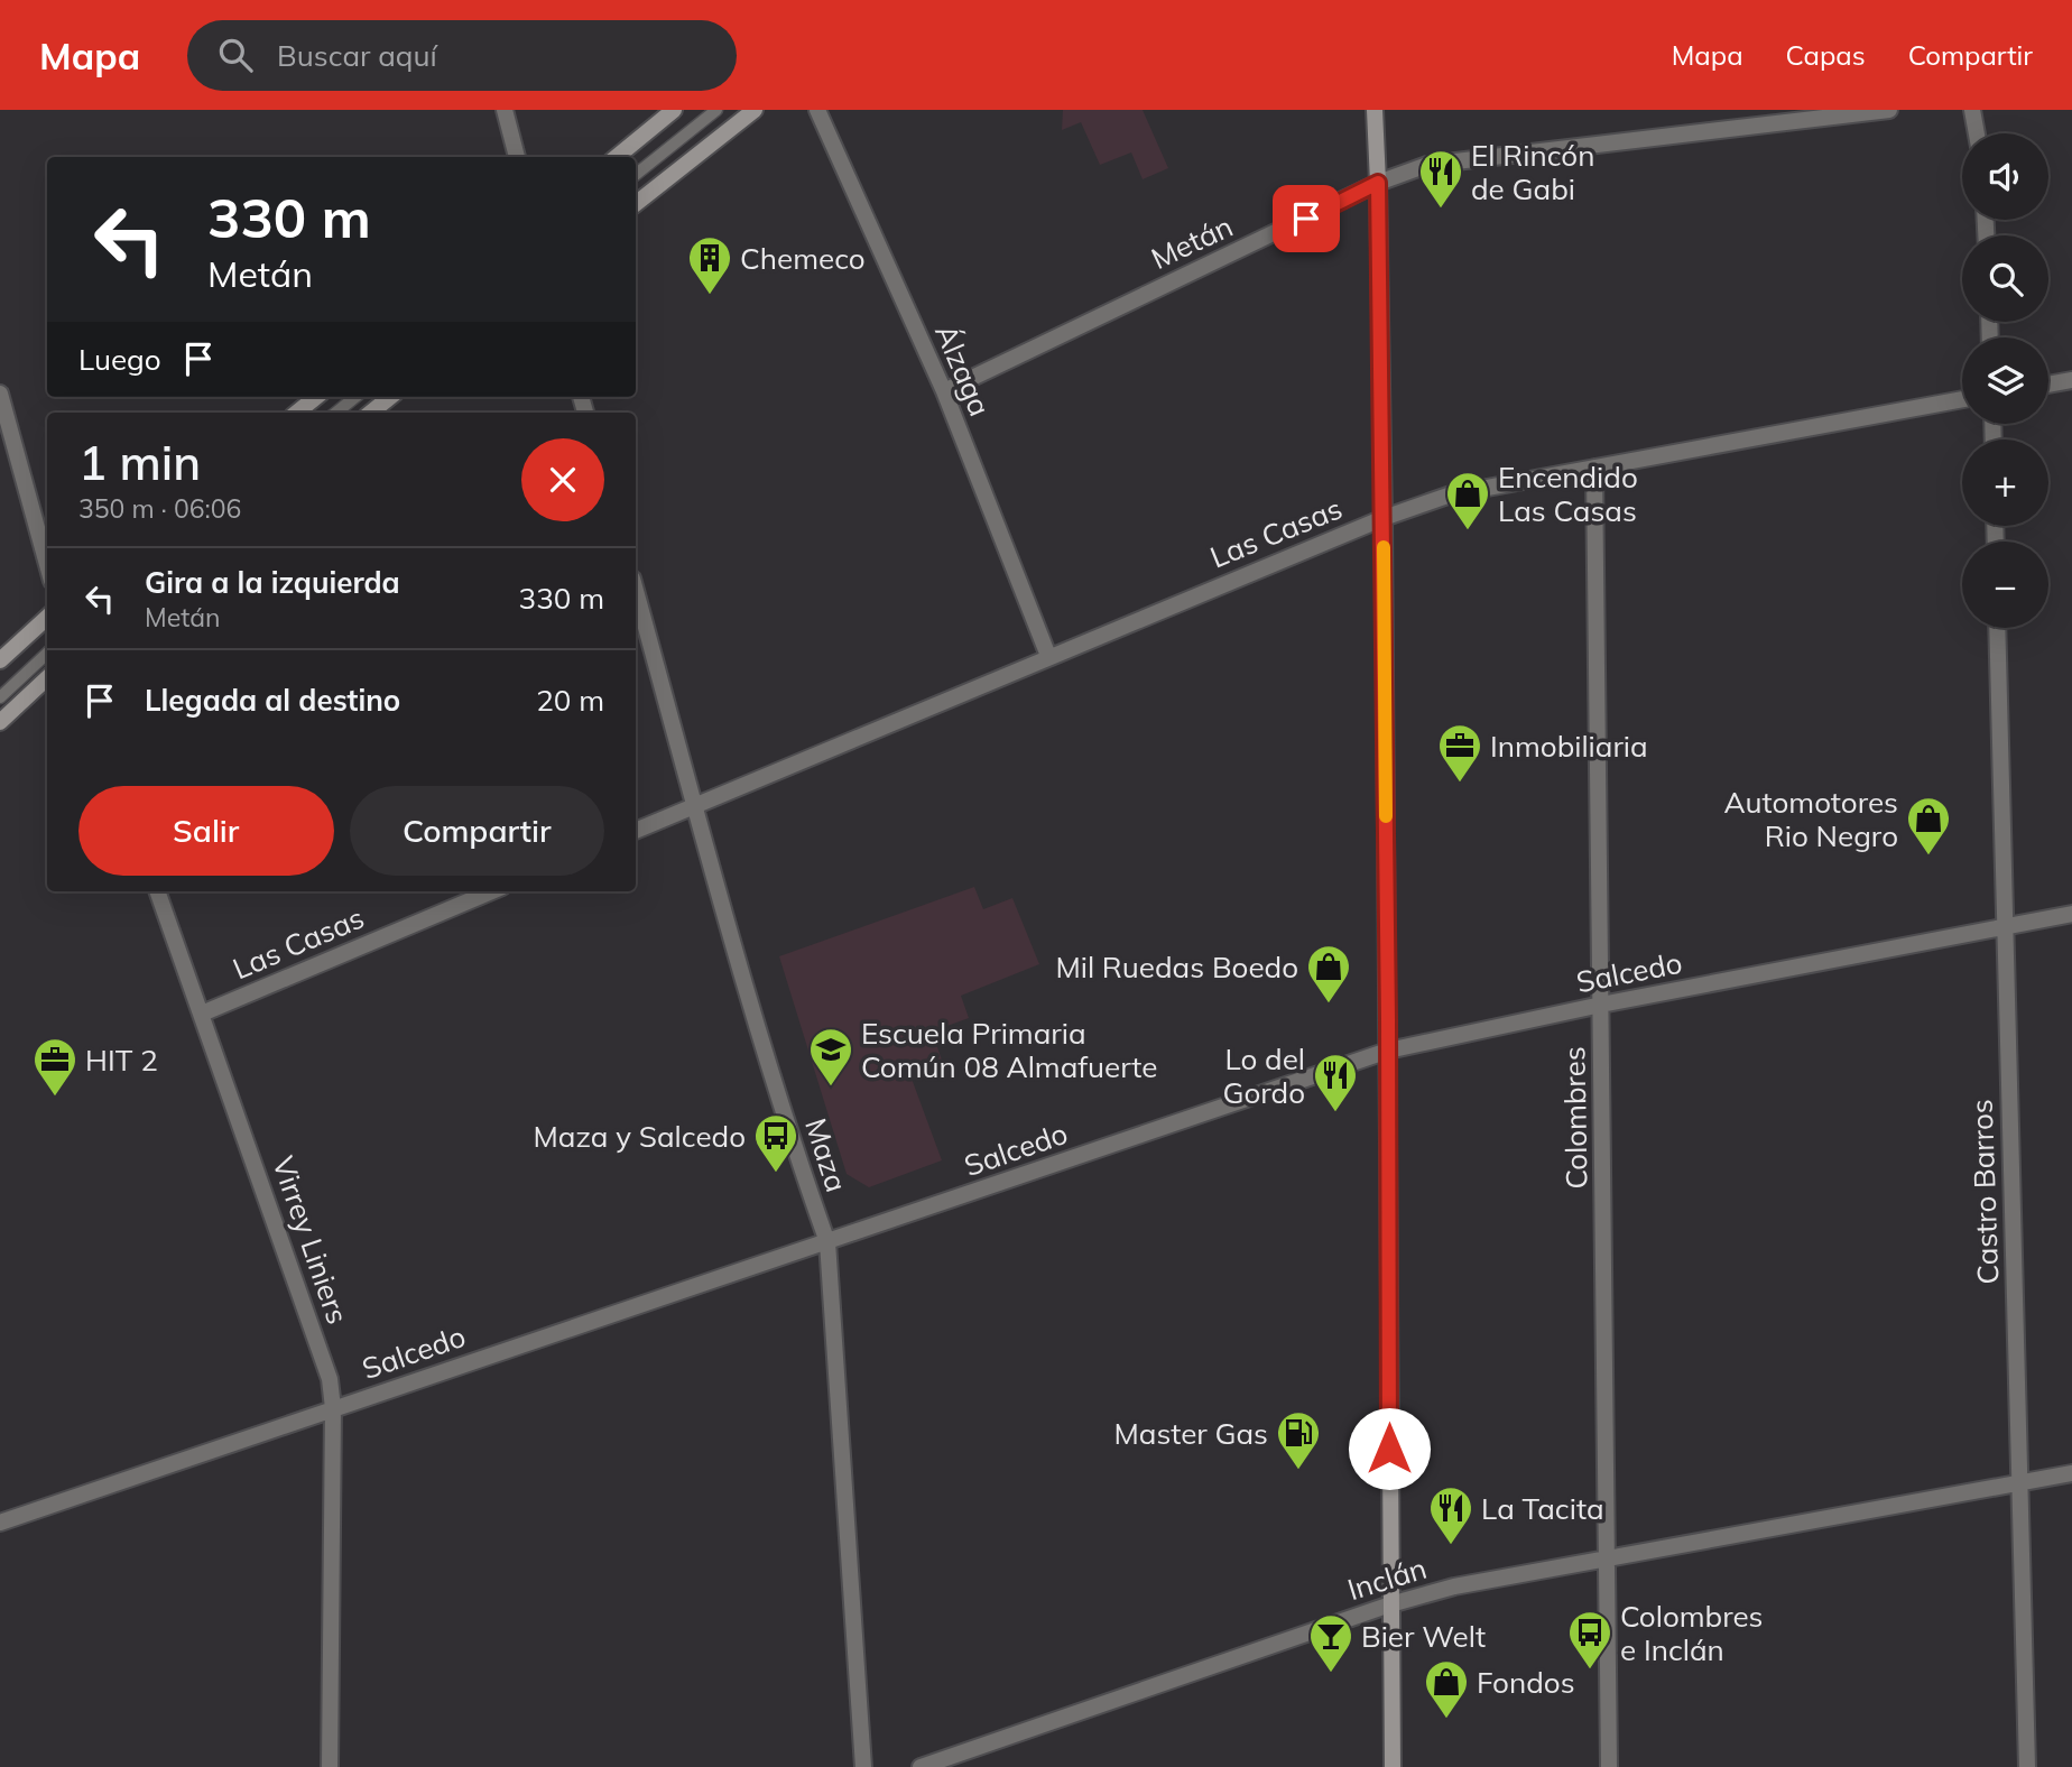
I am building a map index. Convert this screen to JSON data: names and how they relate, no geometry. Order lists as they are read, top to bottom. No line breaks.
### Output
{"streets":{"street":["Metán","Álzaga","Las Casas","Salcedo","Colombres","Maza","Castro Barros","Virrey Liniers","Inclán"]},"crossings":[["Metán","Álzaga"],["Álzaga","Las Casas"],["Las Casas","Colombres"],["Las Casas","Maza"],["Las Casas","Virrey Liniers"],["Salcedo","Colombres"],["Salcedo","Maza"],["Salcedo","Castro Barros"],["Salcedo","Virrey Liniers"],["Colombres","Inclán"],["Castro Barros","Inclán"]],"places":{"restaurant":["El Rincón de Gabi","Lo del Gordo","La Tacita"],"building":["Chemeco"],"shop":["Encendido Las Casas","Automotores Rio Negro","Mil Ruedas Boedo","Fondos"],"office":["Inmobiliaria","HIT 2"],"school or university":["Escuela Primaria Común 08 Almafuerte"],"bus stop":["Maza y Salcedo","Colombres e Inclán"],"fuel station":["Master Gas"],"bar":["Bier Welt"]},"page":{"header":"Mapa","search":"Buscar aquí","nav":["Mapa","Capas","Compartir"],"map_buttons":["+","−"],"turn":["330 m","Metán"],"then":"Luego","heading":["1 min","350 m · 06:06"],"list":[{"name":"Gira a la izquierda","note":"Metán","value":"330 m"},{"name":"Llegada al destino","value":"20 m"}],"buttons":["Salir","Compartir"]}}
